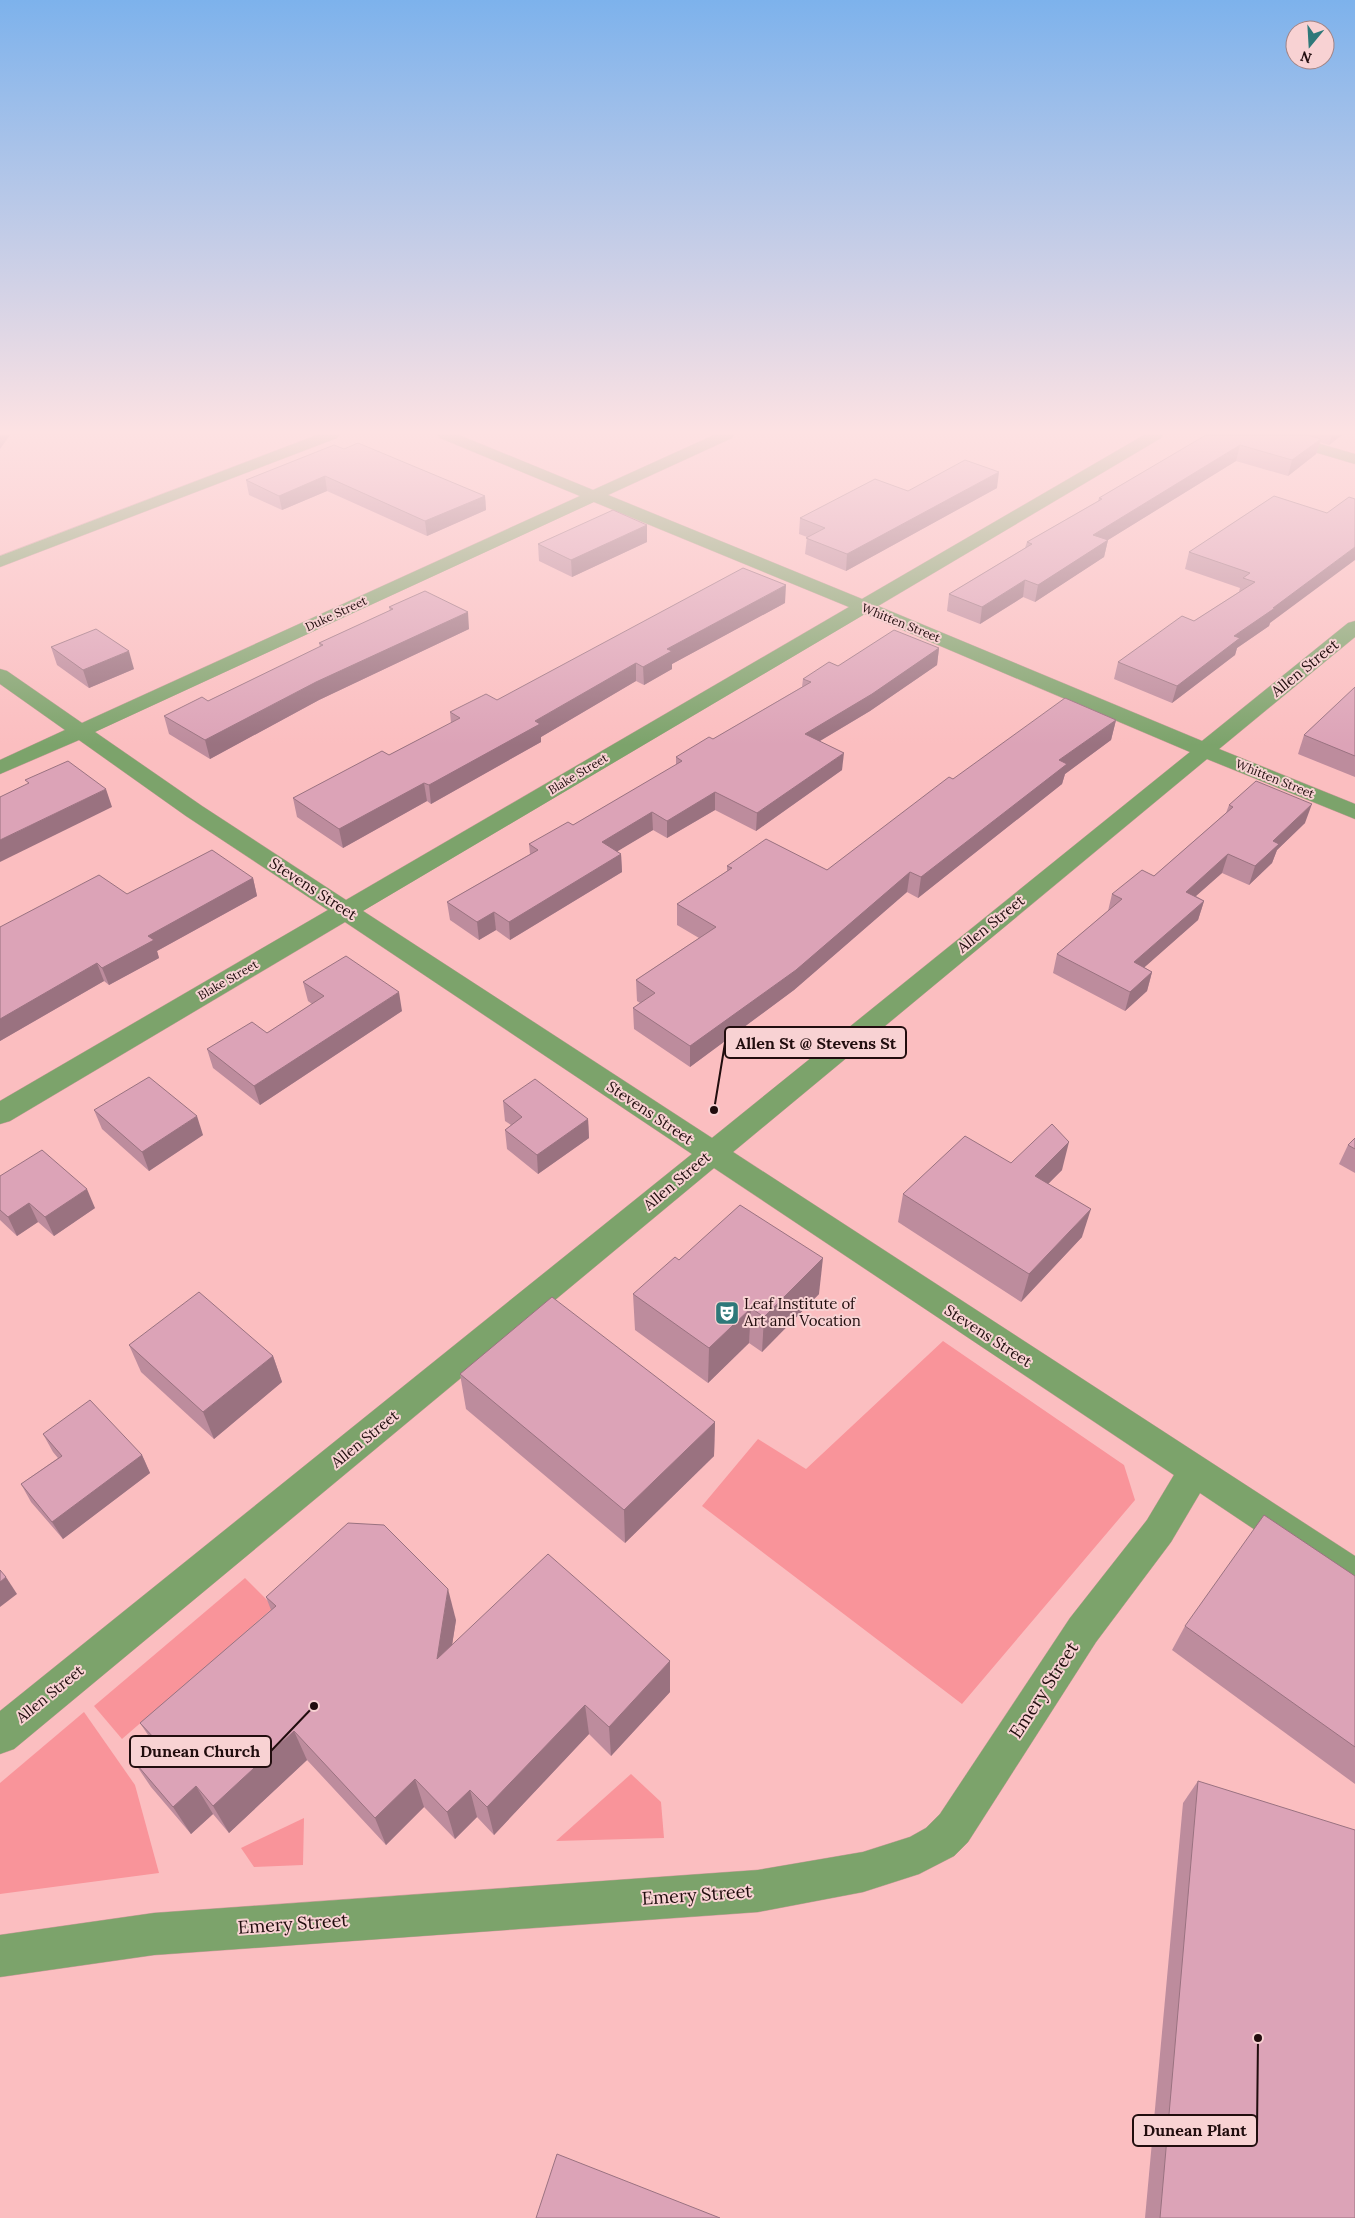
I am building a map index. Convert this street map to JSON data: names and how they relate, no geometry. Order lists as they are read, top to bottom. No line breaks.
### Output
{"streets":{"street":["Duke Street","Whitten Street","Allen Street","Blake Street","Stevens Street","Emery Street"]},"crossings":[["Duke Street","Stevens Street"],["Whitten Street","Allen Street"],["Whitten Street","Blake Street"],["Allen Street","Stevens Street"],["Blake Street","Stevens Street"],["Stevens Street","Emery Street"]],"places":{"other":["Allen St @ Stevens St","Dunean Church","Dunean Plant"],"theatre":["Leaf Institute of Art and Vocation"]},"north":"bottom"}
